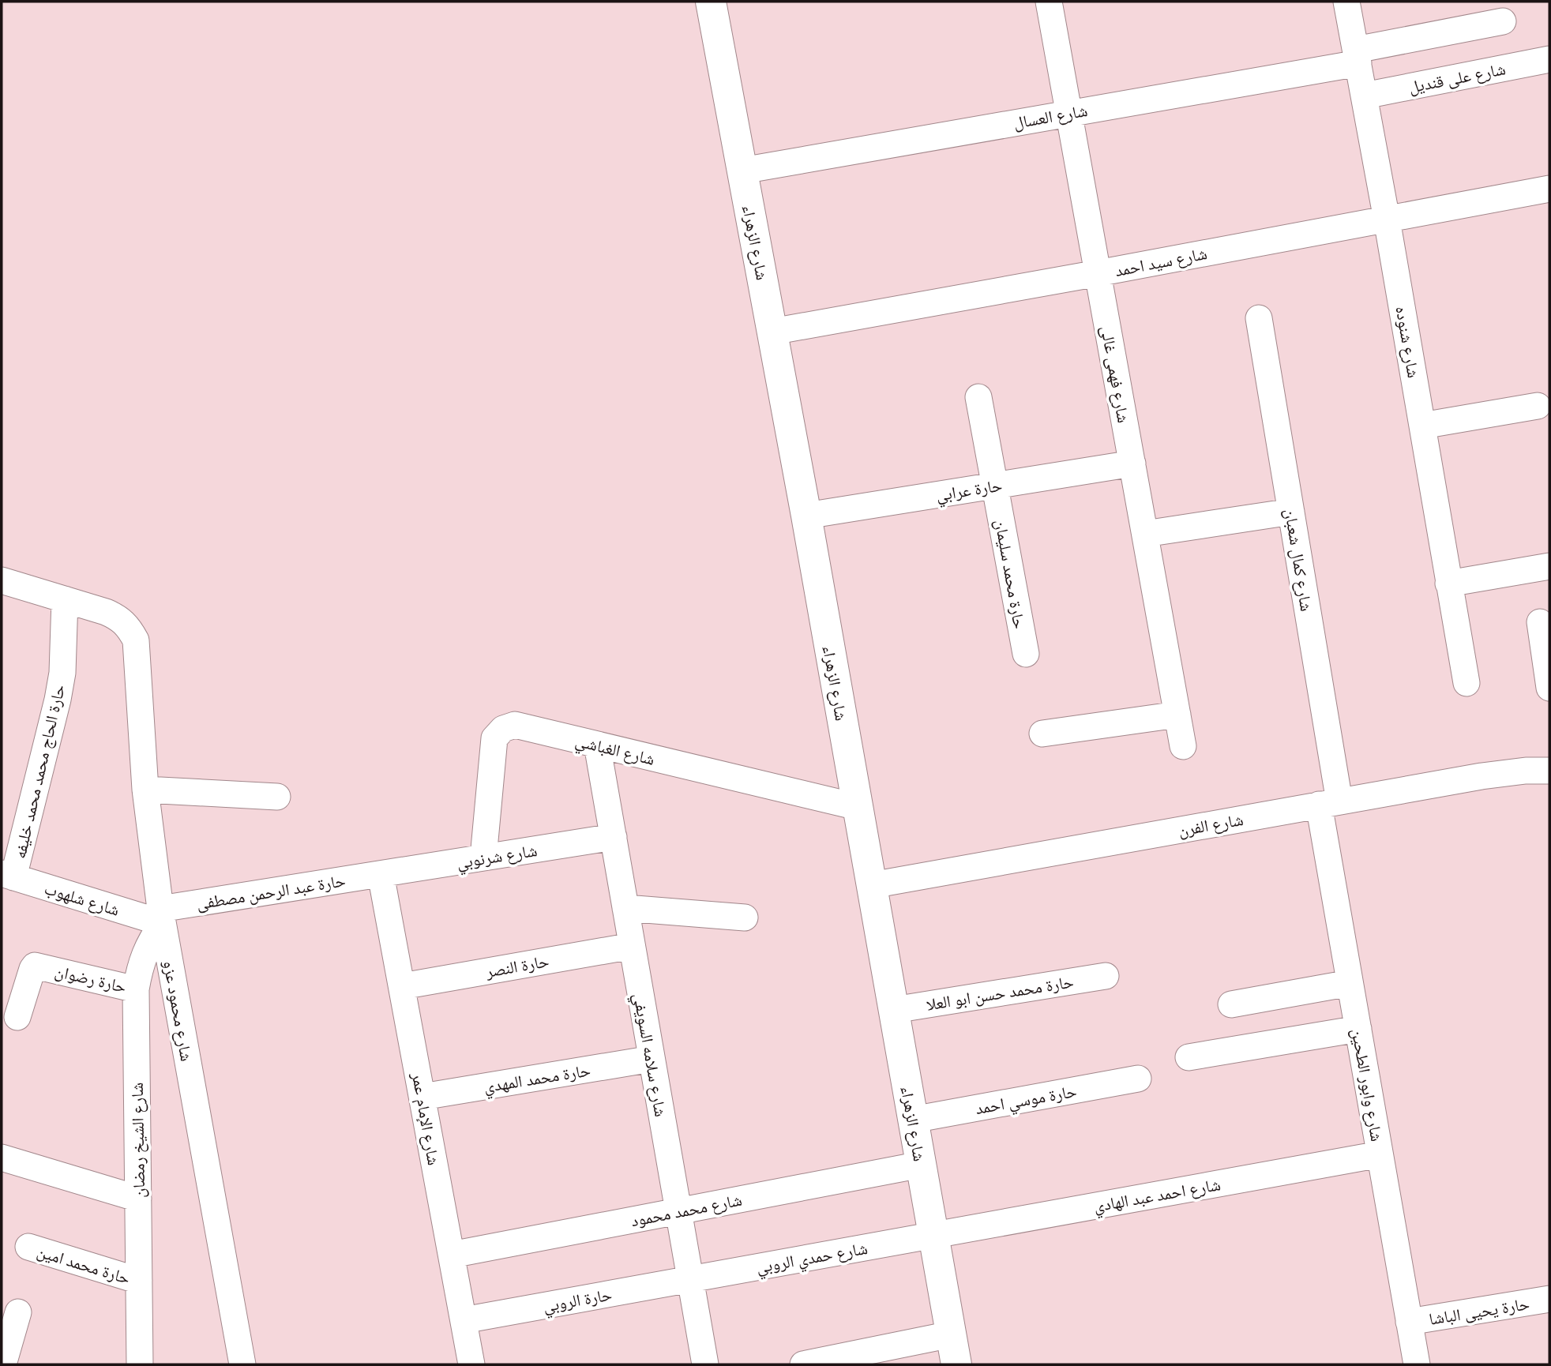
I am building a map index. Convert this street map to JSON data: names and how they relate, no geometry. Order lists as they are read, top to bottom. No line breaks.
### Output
{"streets":{"street":["شارع على قنديل","شارع العسال","شارع الزهراء","شارع سيد احمد","شارع شنوده","شارع فهمى غالى","حارة عرابي","شارع كمال شعبان","حارة محمد سليمان","شارع الغباشي","حارة الحاج محمد محمد خليفه","شارع الفرن","شارع شرنوبي","حارة عبد الرحمن مصطفى","شارع شلهوب","حارة النصر","حارة رضوان","حارة محمد حسن ابو العلا","شارع محمود عزو","شارع سلامه السويفي","حارة محمد المهدي","شارع وابور الطحين","حارة موسي احمد","شارع الإمام عمر","شارع الشيخ رمضان","شارع احمد عبد الهادي","شارع محمد محمود","شارع حمدي الروبي","حارة محمد امين","حارة الروبي","حارة يحيى الباشا"]},"crossings":[["شارع على قنديل","شارع شنوده"],["شارع العسال","شارع الزهراء"],["شارع العسال","شارع شنوده"],["شارع العسال","شارع فهمى غالى"],["شارع الزهراء","شارع سيد احمد"],["شارع الزهراء","حارة عرابي"],["شارع الزهراء","شارع الغباشي"],["شارع الزهراء","شارع الفرن"],["شارع الزهراء","حارة محمد حسن ابو العلا"],["شارع الزهراء","حارة موسي احمد"],["شارع الزهراء","شارع احمد عبد الهادي"],["شارع الزهراء","شارع محمد محمود"],["شارع الزهراء","شارع حمدي الروبي"],["شارع سيد احمد","شارع شنوده"],["شارع سيد احمد","شارع فهمى غالى"],["شارع فهمى غالى","حارة عرابي"],["حارة عرابي","حارة محمد سليمان"],["شارع كمال شعبان","شارع الفرن"],["شارع كمال شعبان","شارع وابور الطحين"],["شارع الغباشي","شارع شرنوبي"],["شارع الغباشي","شارع سلامه السويفي"],["حارة الحاج محمد محمد خليفه","شارع شلهوب"],["حارة الحاج محمد محمد خليفه","شارع محمود عزو"],["شارع الفرن","شارع وابور الطحين"],["شارع شرنوبي","حارة عبد الرحمن مصطفى"],["شارع شرنوبي","شارع سلامه السويفي"],["شارع شرنوبي","شارع الإمام عمر"],["حارة عبد الرحمن مصطفى","شارع شلهوب"],["حارة عبد الرحمن مصطفى","شارع محمود عزو"],["حارة عبد الرحمن مصطفى","شارع الإمام عمر"],["حارة عبد الرحمن مصطفى","شارع الشيخ رمضان"],["شارع شلهوب","شارع محمود عزو"],["شارع شلهوب","شارع الشيخ رمضان"],["حارة النصر","شارع سلامه السويفي"],["حارة النصر","شارع الإمام عمر"],["حارة رضوان","شارع الشيخ رمضان"],["شارع محمود عزو","شارع الشيخ رمضان"],["شارع سلامه السويفي","حارة محمد المهدي"],["شارع سلامه السويفي","شارع محمد محمود"],["شارع سلامه السويفي","شارع حمدي الروبي"],["شارع سلامه السويفي","حارة الروبي"],["حارة محمد المهدي","شارع الإمام عمر"],["شارع وابور الطحين","شارع احمد عبد الهادي"],["شارع وابور الطحين","حارة يحيى الباشا"],["شارع الإمام عمر","شارع محمد محمود"],["شارع الإمام عمر","حارة الروبي"],["شارع الشيخ رمضان","حارة محمد امين"],["شارع احمد عبد الهادي","شارع حمدي الروبي"],["شارع حمدي الروبي","حارة الروبي"]]}
